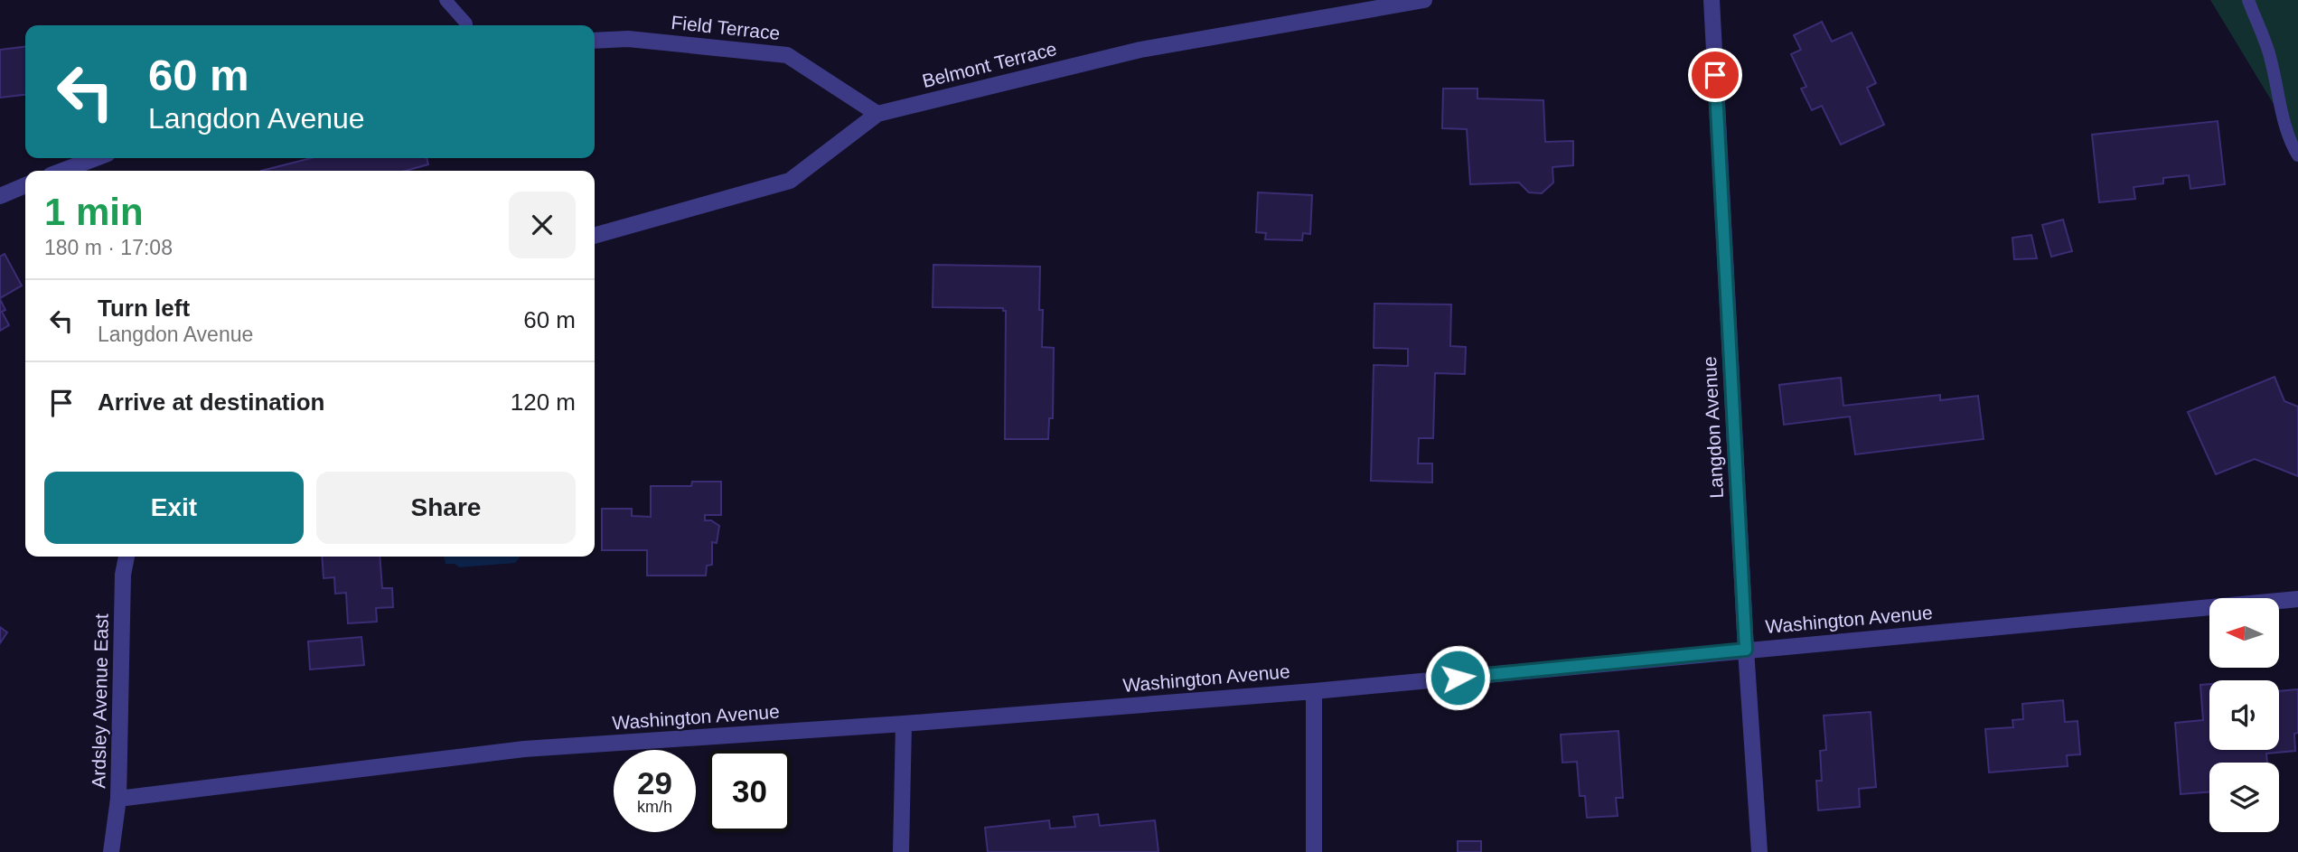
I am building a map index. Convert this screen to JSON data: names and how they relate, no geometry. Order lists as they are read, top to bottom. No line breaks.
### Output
{"streets":{"street":["Field Terrace","Belmont Terrace","Langdon Avenue","Washington Avenue","Ardsley Avenue East"]},"crossings":[["Field Terrace","Belmont Terrace"],["Langdon Avenue","Washington Avenue"],["Washington Avenue","Ardsley Avenue East"]],"north":"left","page":{"turn":["60 m","Langdon Avenue"],"heading":["1 min","180 m · 17:08"],"list":[{"name":"Turn left","note":"Langdon Avenue","value":"60 m"},{"name":"Arrive at destination","value":"120 m"}],"buttons":["Exit","Share"],"speed":"29 km/h","limit":"30"}}
